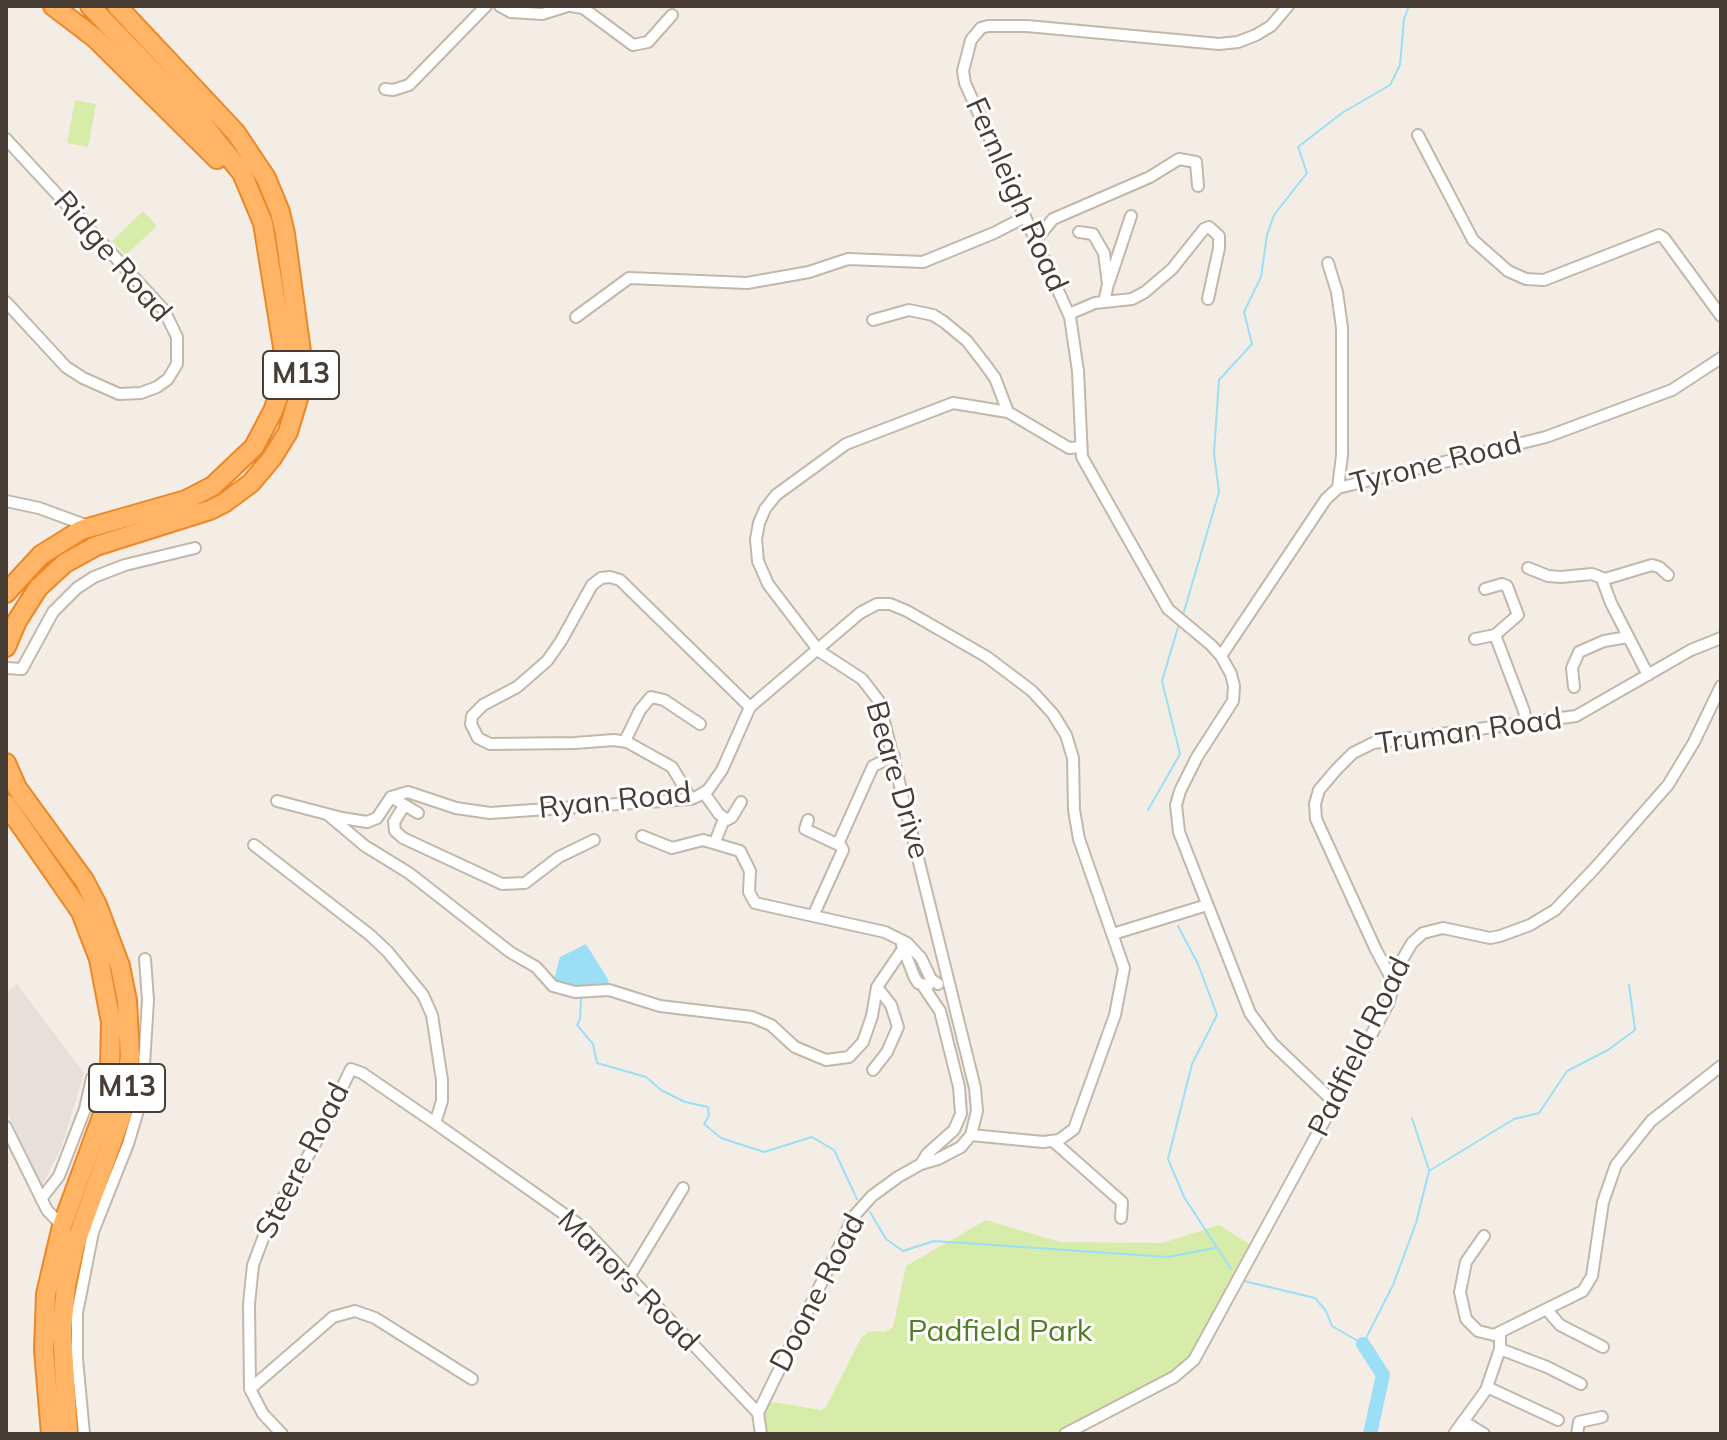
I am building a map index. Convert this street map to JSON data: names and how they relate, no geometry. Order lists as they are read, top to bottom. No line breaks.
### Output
{"streets":{"highway":["M13"],"street":["Fernleigh Road","Ridge Road","Tyrone Road","Truman Road","Beare Drive","Ryan Road","Padfield Road","Steere Road","Manors Road","Doone Road"]},"crossings":[["Truman Road","Padfield Road"],["Beare Drive","Ryan Road"],["Beare Drive","Doone Road"],["Steere Road","Manors Road"],["Manors Road","Doone Road"]],"parks":["Padfield Park"]}
